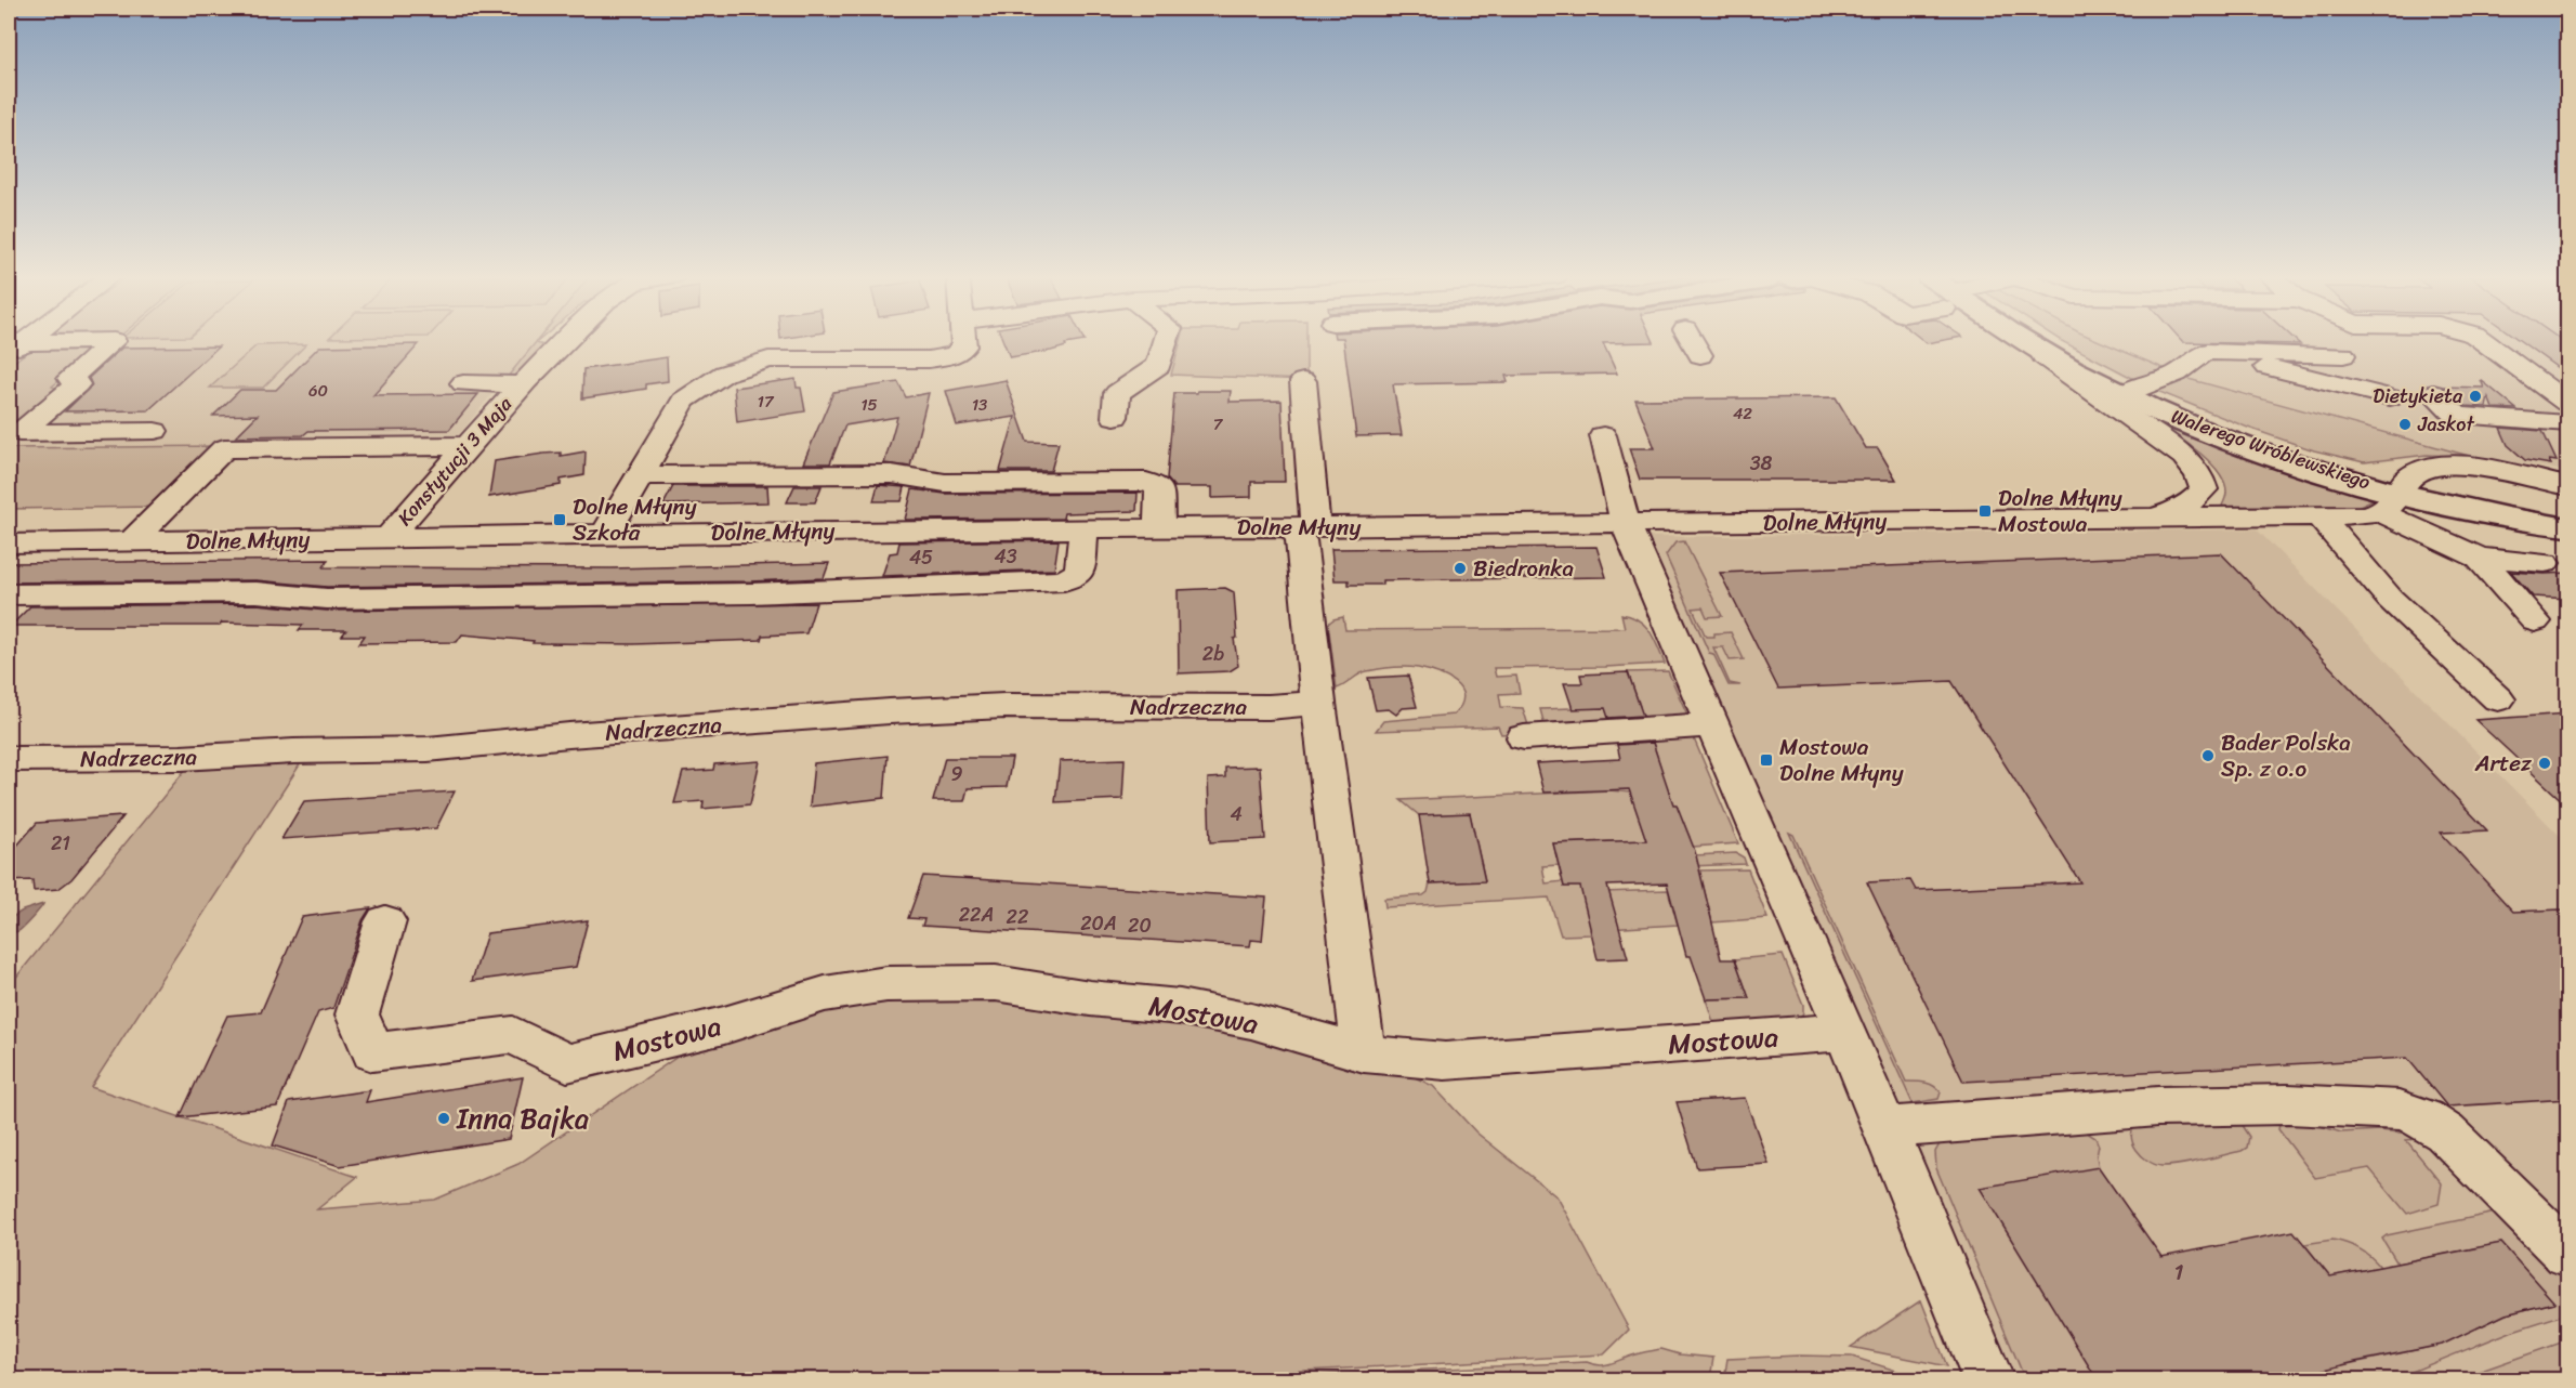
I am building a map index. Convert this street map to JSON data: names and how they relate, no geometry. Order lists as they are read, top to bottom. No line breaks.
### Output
{"streets":{"main road":["Walerego Wróblewskiego"],"street":["Konstytucji 3 Maja","Dolne Młyny","Nadrzeczna","Mostowa"]},"crossings":[["Walerego Wróblewskiego","Dolne Młyny"],["Konstytucji 3 Maja","Dolne Młyny"]],"places":{"other":["Dietykieta","Jaskot","Biedronka","Bader Polska Sp. z o.o","Artez","Inna Bajka"],"transit":["Dolne Młyny Mostowa","Dolne Młyny Szkoła","Mostowa Dolne Młyny"]},"house_numbers":["60","17","15","13","42","7","38","43","45","2b","9","4","21","22A","22","20A","20","1"]}
